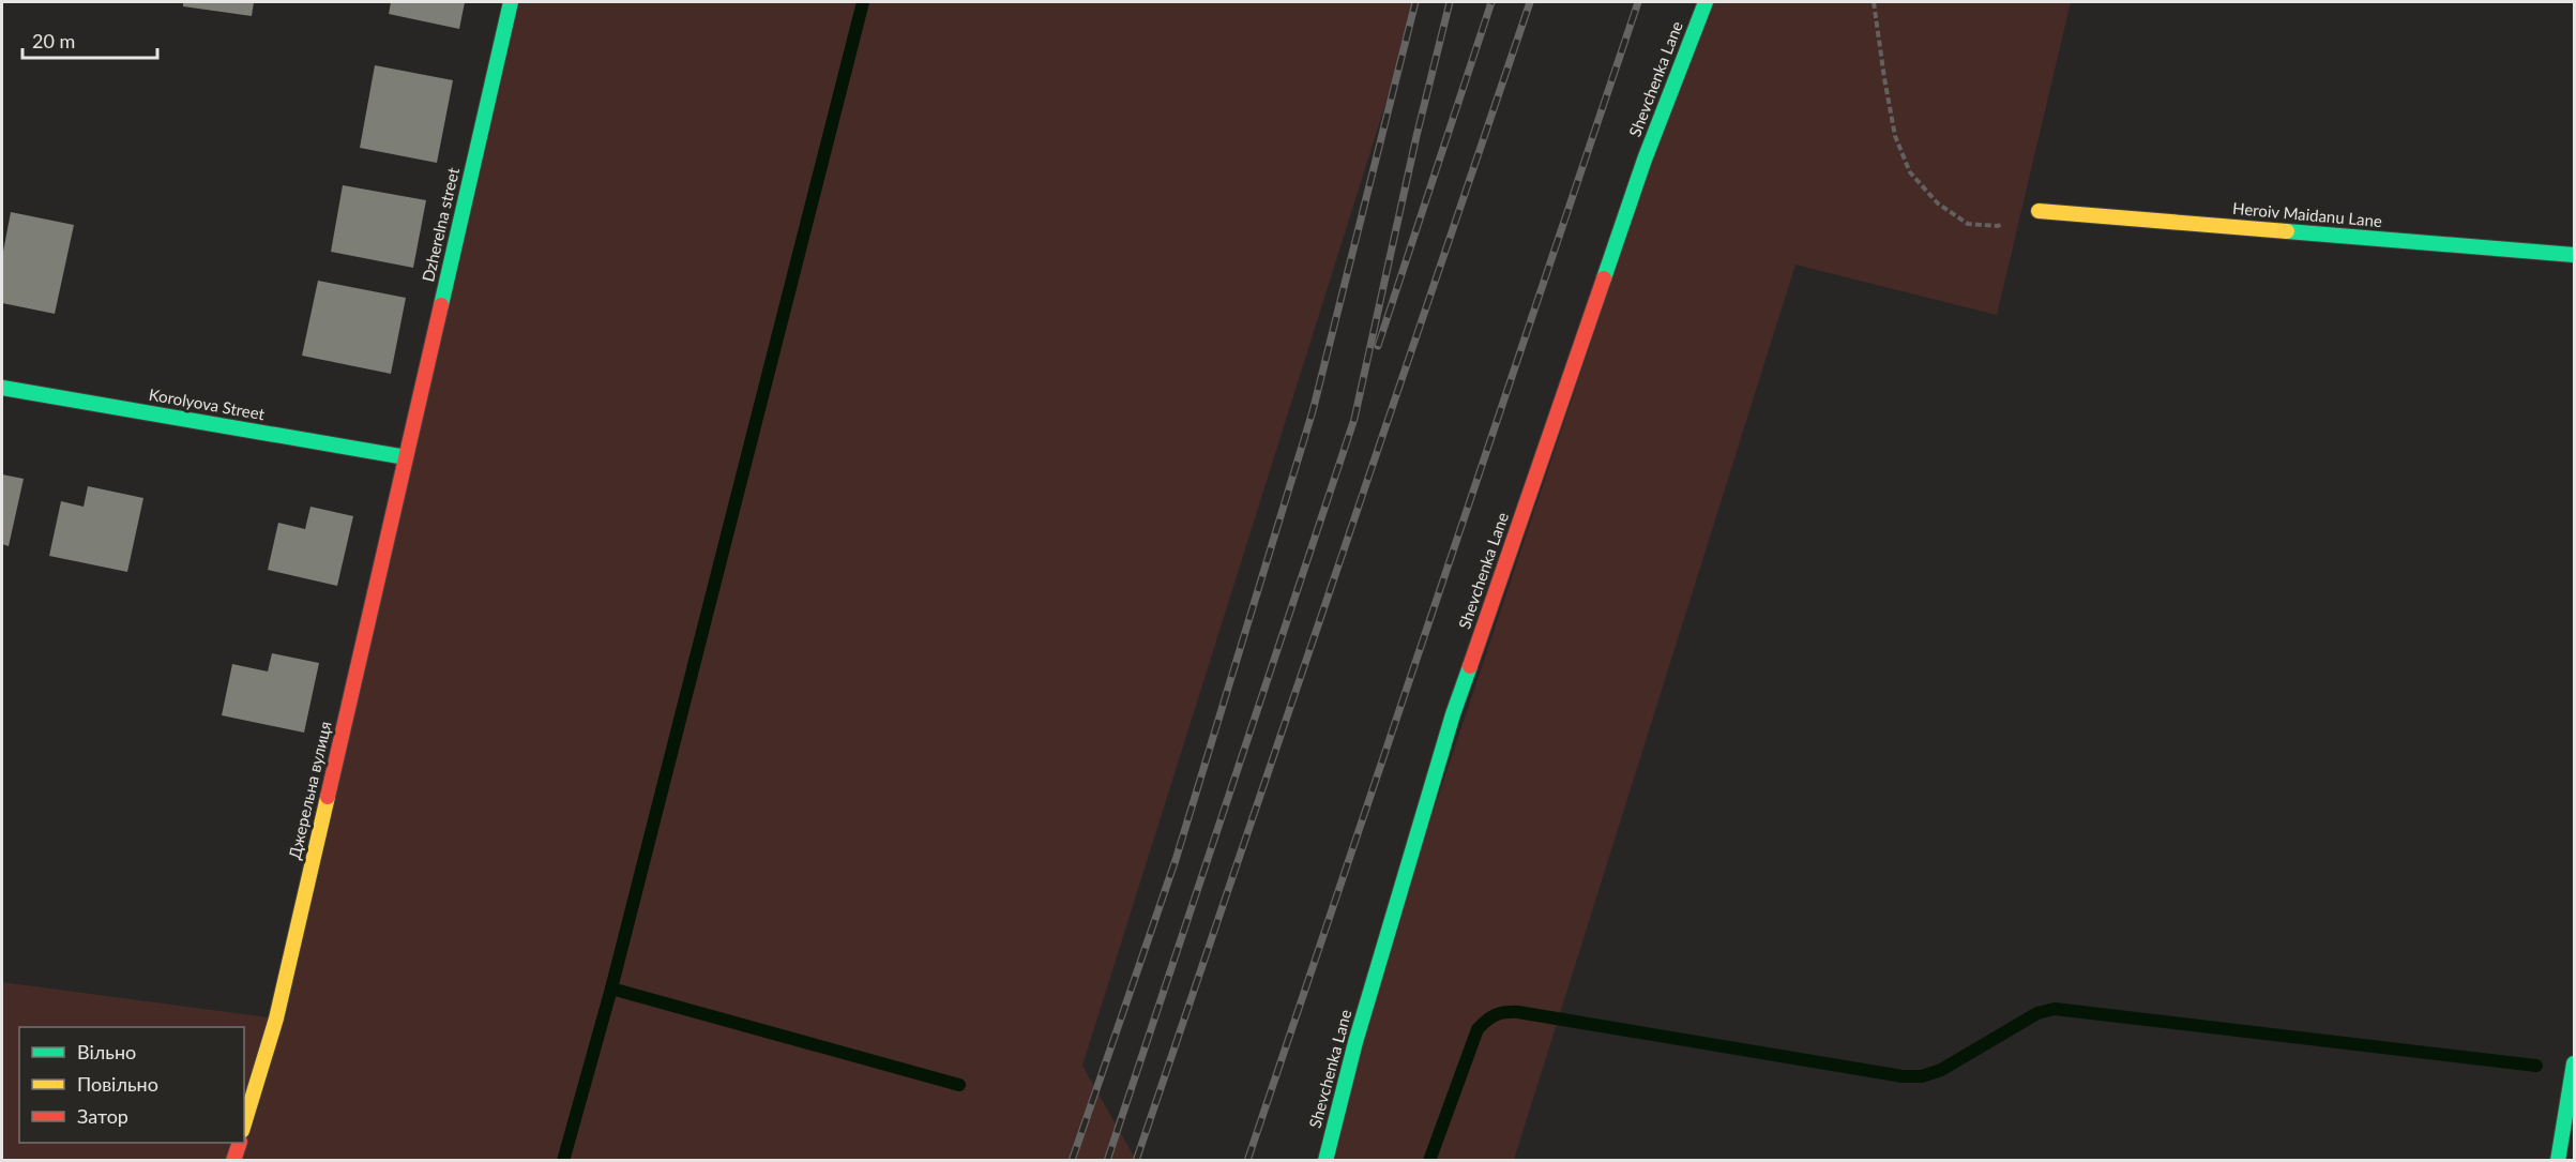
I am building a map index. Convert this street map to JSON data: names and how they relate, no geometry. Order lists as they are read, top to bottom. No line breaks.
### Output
{"streets":{"street":["Shevchenka Lane","Heroiv Maidanu Lane","Dzherelna street","Korolyova Street","Джерельна вулиця"]},"crossings":[["Dzherelna street","Korolyova Street"],["Dzherelna street","Джерельна вулиця"],["Korolyova Street","Джерельна вулиця"]],"legend":["Вільно","Повільно","Затор"],"scale_bar":"20 m"}
